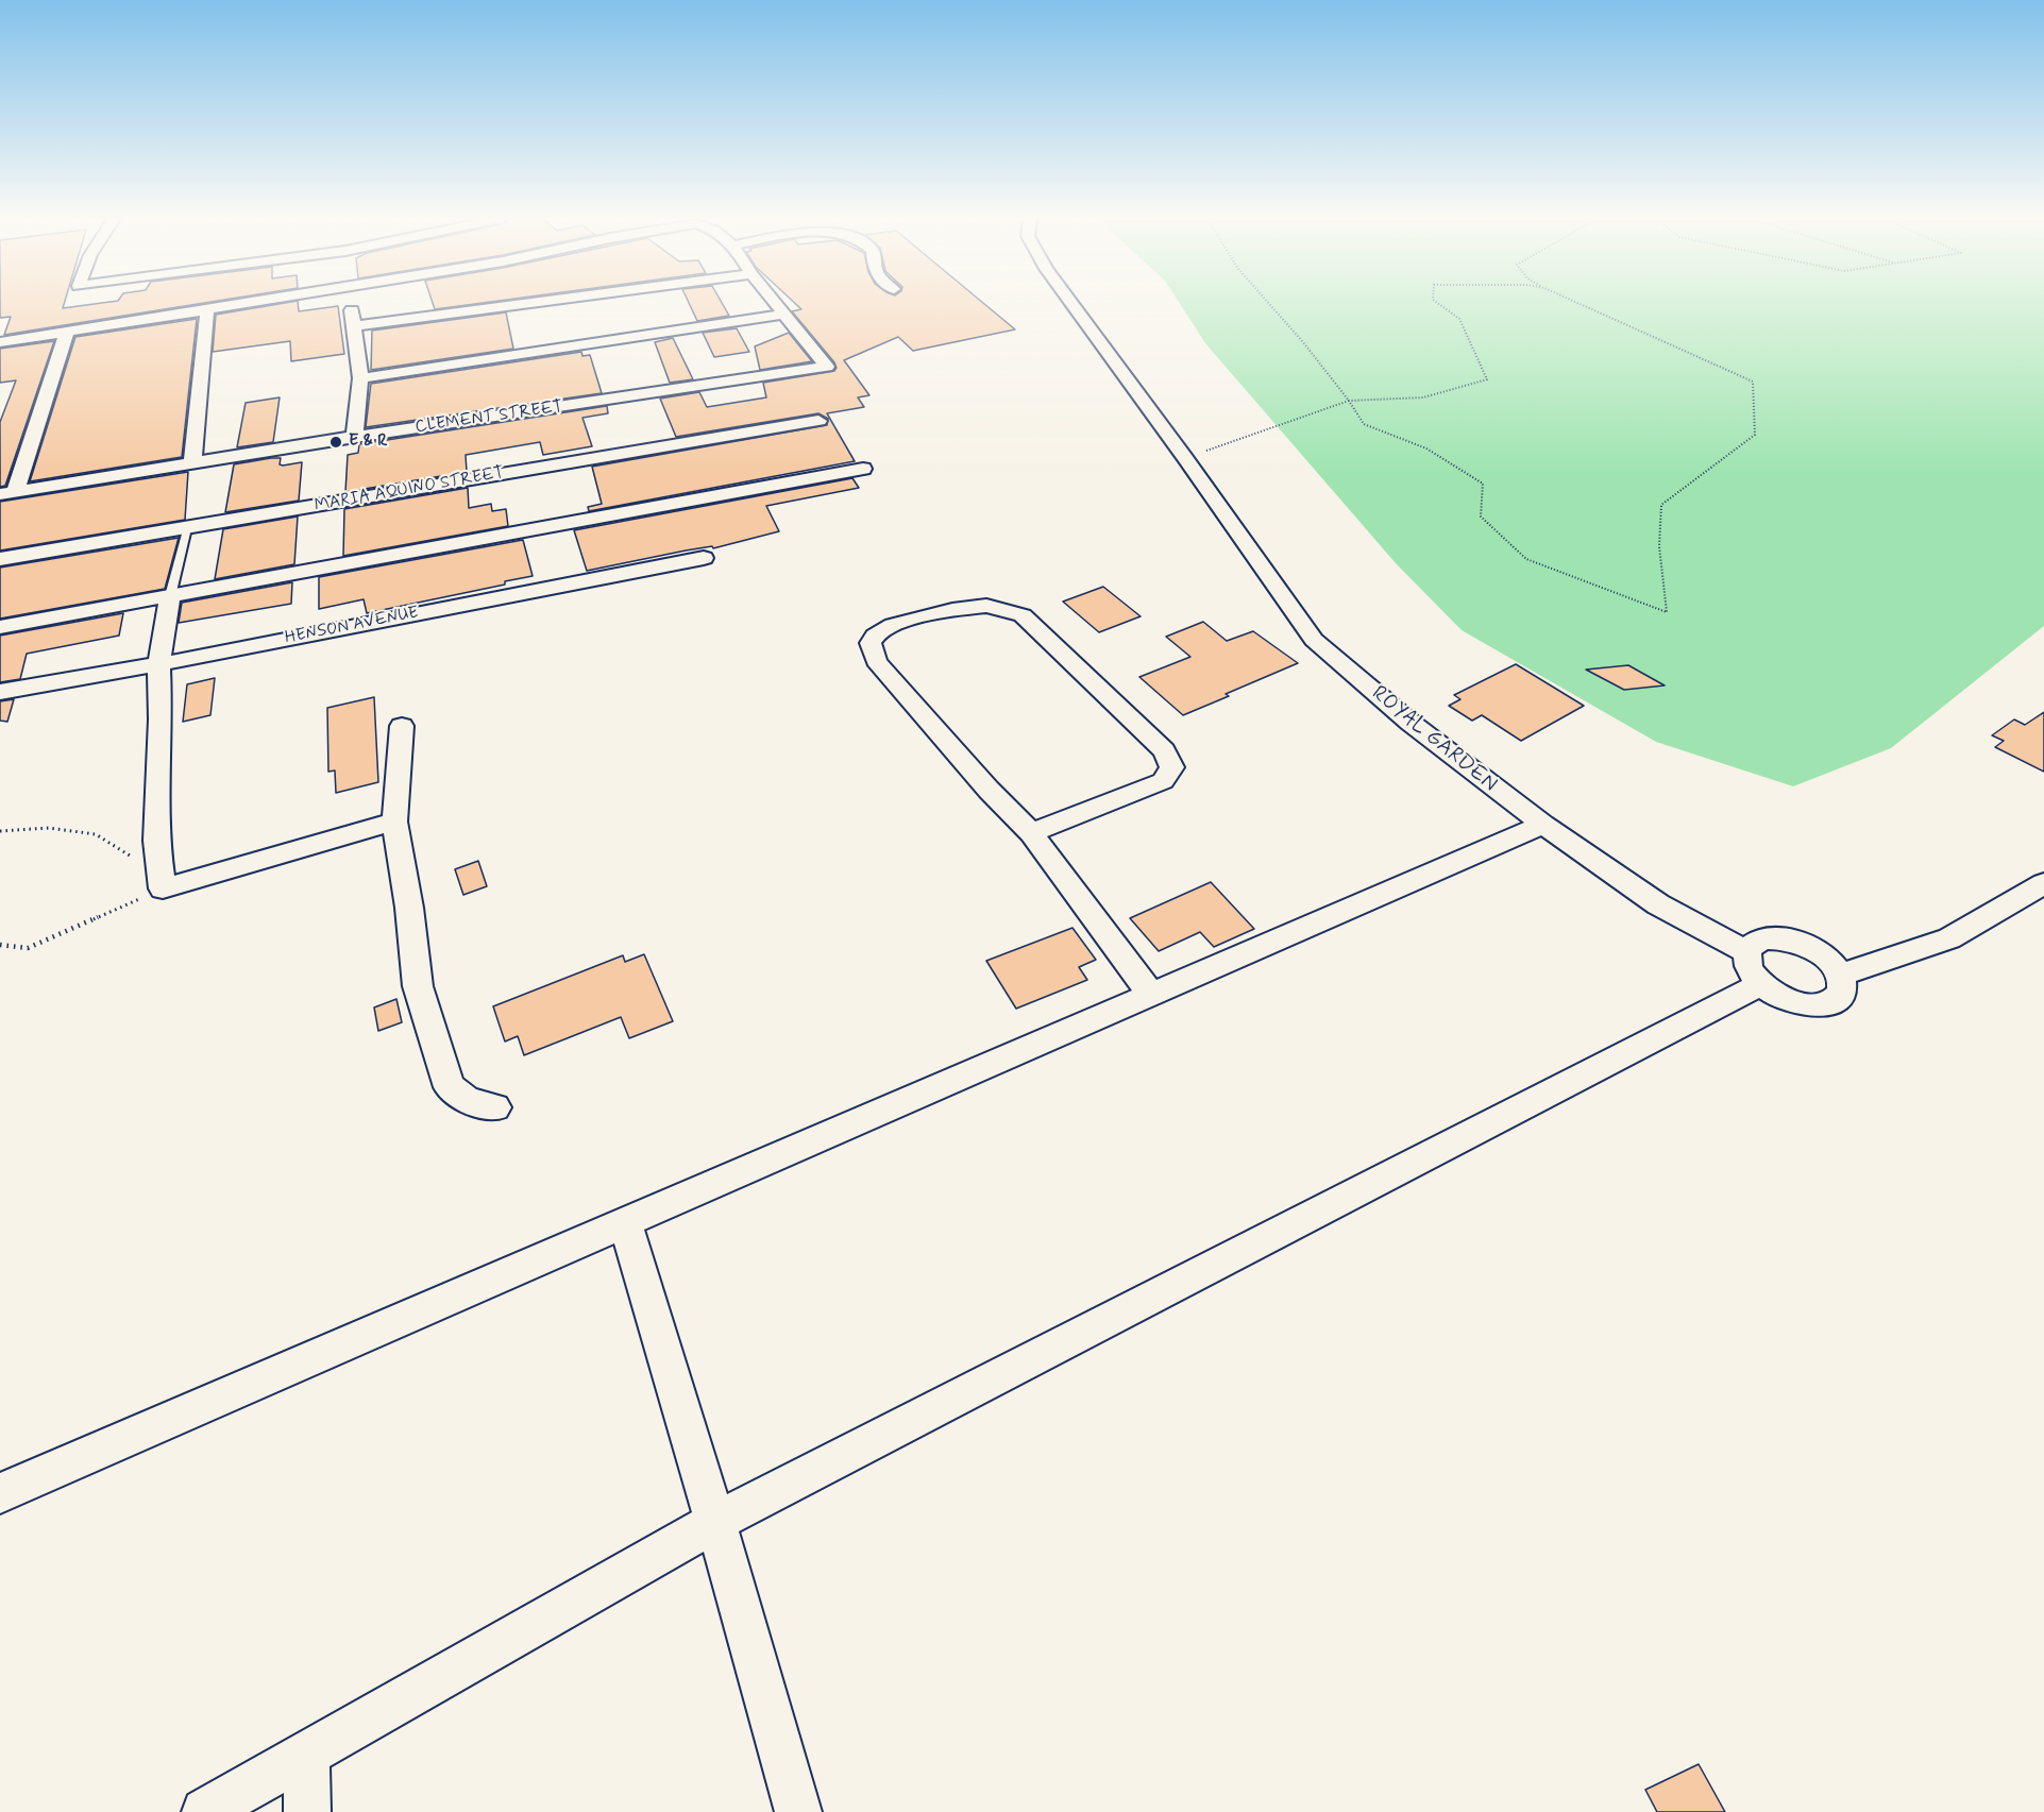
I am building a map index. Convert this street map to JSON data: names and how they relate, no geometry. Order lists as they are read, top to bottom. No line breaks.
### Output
{"streets":{"street":["CLEMENT STREET","MARIA AQUINO STREET","HENSON AVENUE","ROYAL GARDEN"]},"places":["E & R"]}
